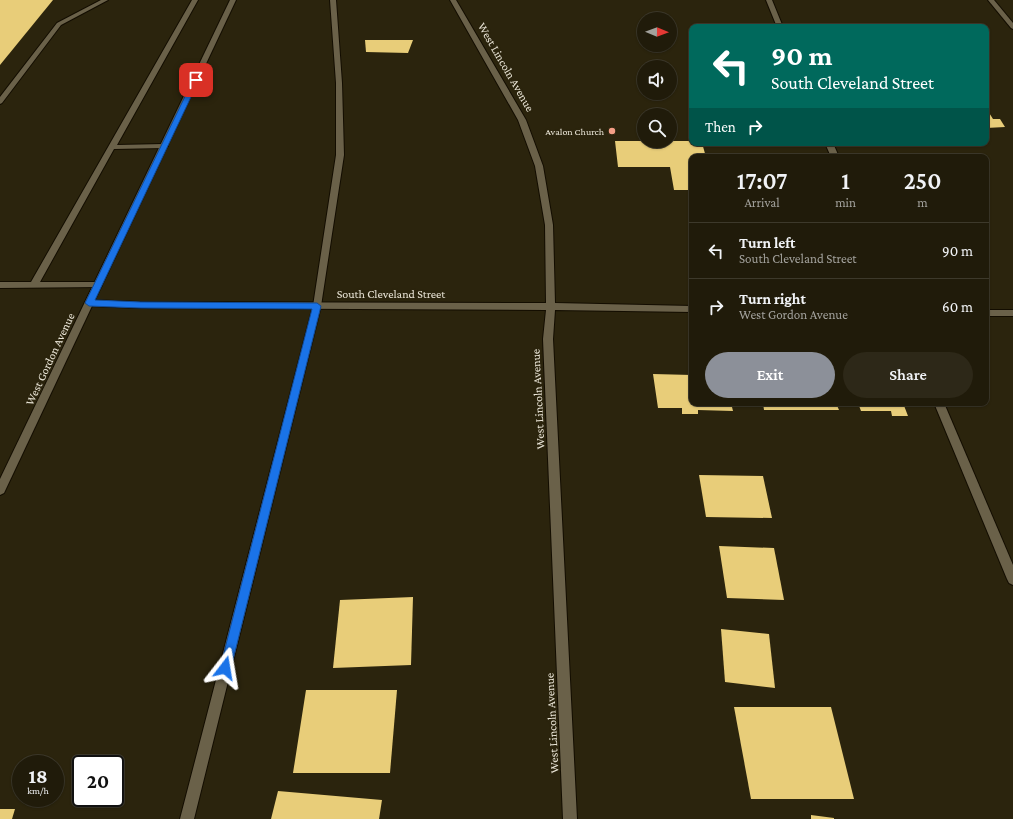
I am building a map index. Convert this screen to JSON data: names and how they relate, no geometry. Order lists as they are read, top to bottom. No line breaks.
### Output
{"streets":{"street":["West Lincoln Avenue","South Cleveland Street","West Gordon Avenue"]},"crossings":[["West Lincoln Avenue","South Cleveland Street"],["South Cleveland Street","West Gordon Avenue"]],"places":["Avalon Church"],"north":"right","page":{"turn":["90 m","South Cleveland Street"],"then":"Then","eta":["17:07","Arrival","1","min","250","m"],"list":[{"name":"Turn left","note":"South Cleveland Street","value":"90 m"},{"name":"Turn right","note":"West Gordon Avenue","value":"60 m"}],"buttons":["Exit","Share"],"speed":"18 km/h","limit":"20"}}
